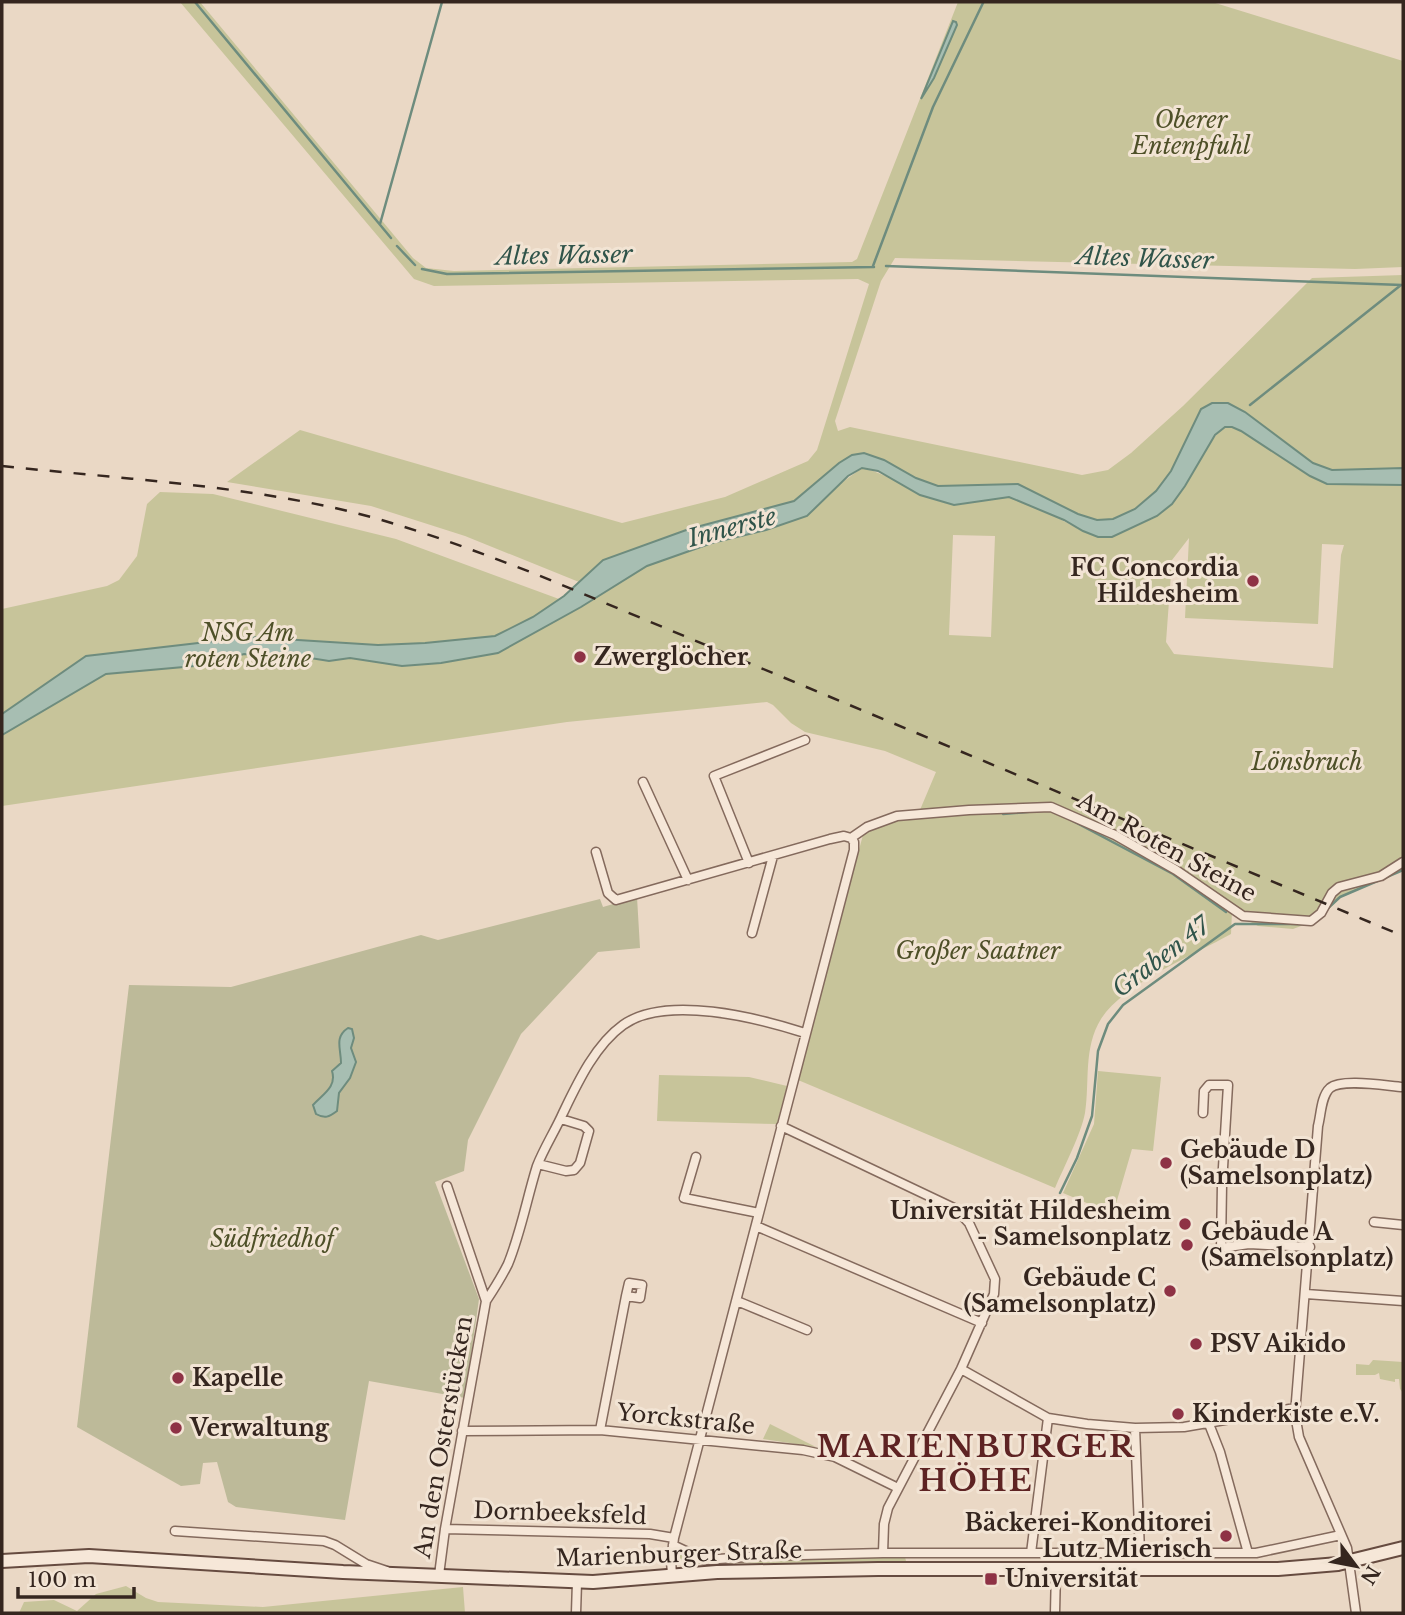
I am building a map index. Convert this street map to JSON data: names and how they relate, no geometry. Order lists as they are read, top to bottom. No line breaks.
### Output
{"streets":{"main road":["Marienburger Straße"],"street":["Am Roten Steine","Yorckstraße","An den Osterstücken","Dornbeeksfeld"]},"crossings":[["Yorckstraße","An den Osterstücken"],["An den Osterstücken","Dornbeeksfeld"],["An den Osterstücken","Marienburger Straße"],["Dornbeeksfeld","Marienburger Straße"]],"districts":["MARIENBURGER HÖHE"],"water":["Altes Wasser","Innerste","Graben 47"],"parks":["Oberer Entenpfuhl","NSG Am roten Steine","Lönsbruch","Großer Saatner","Südfriedhof"],"places":{"other":["FC Concordia Hildesheim","Zwerglöcher","Gebäude D (Samelsonplatz)","Universität Hildesheim - Samelsonplatz","Gebäude A (Samelsonplatz)","Gebäude C (Samelsonplatz)","PSV Aikido","Kapelle","Kinderkiste e.V.","Verwaltung","Bäckerei-Konditorei Lutz Mierisch"],"transit":["Universität"]},"scale_bar":"100 m","north":"bottom right"}
